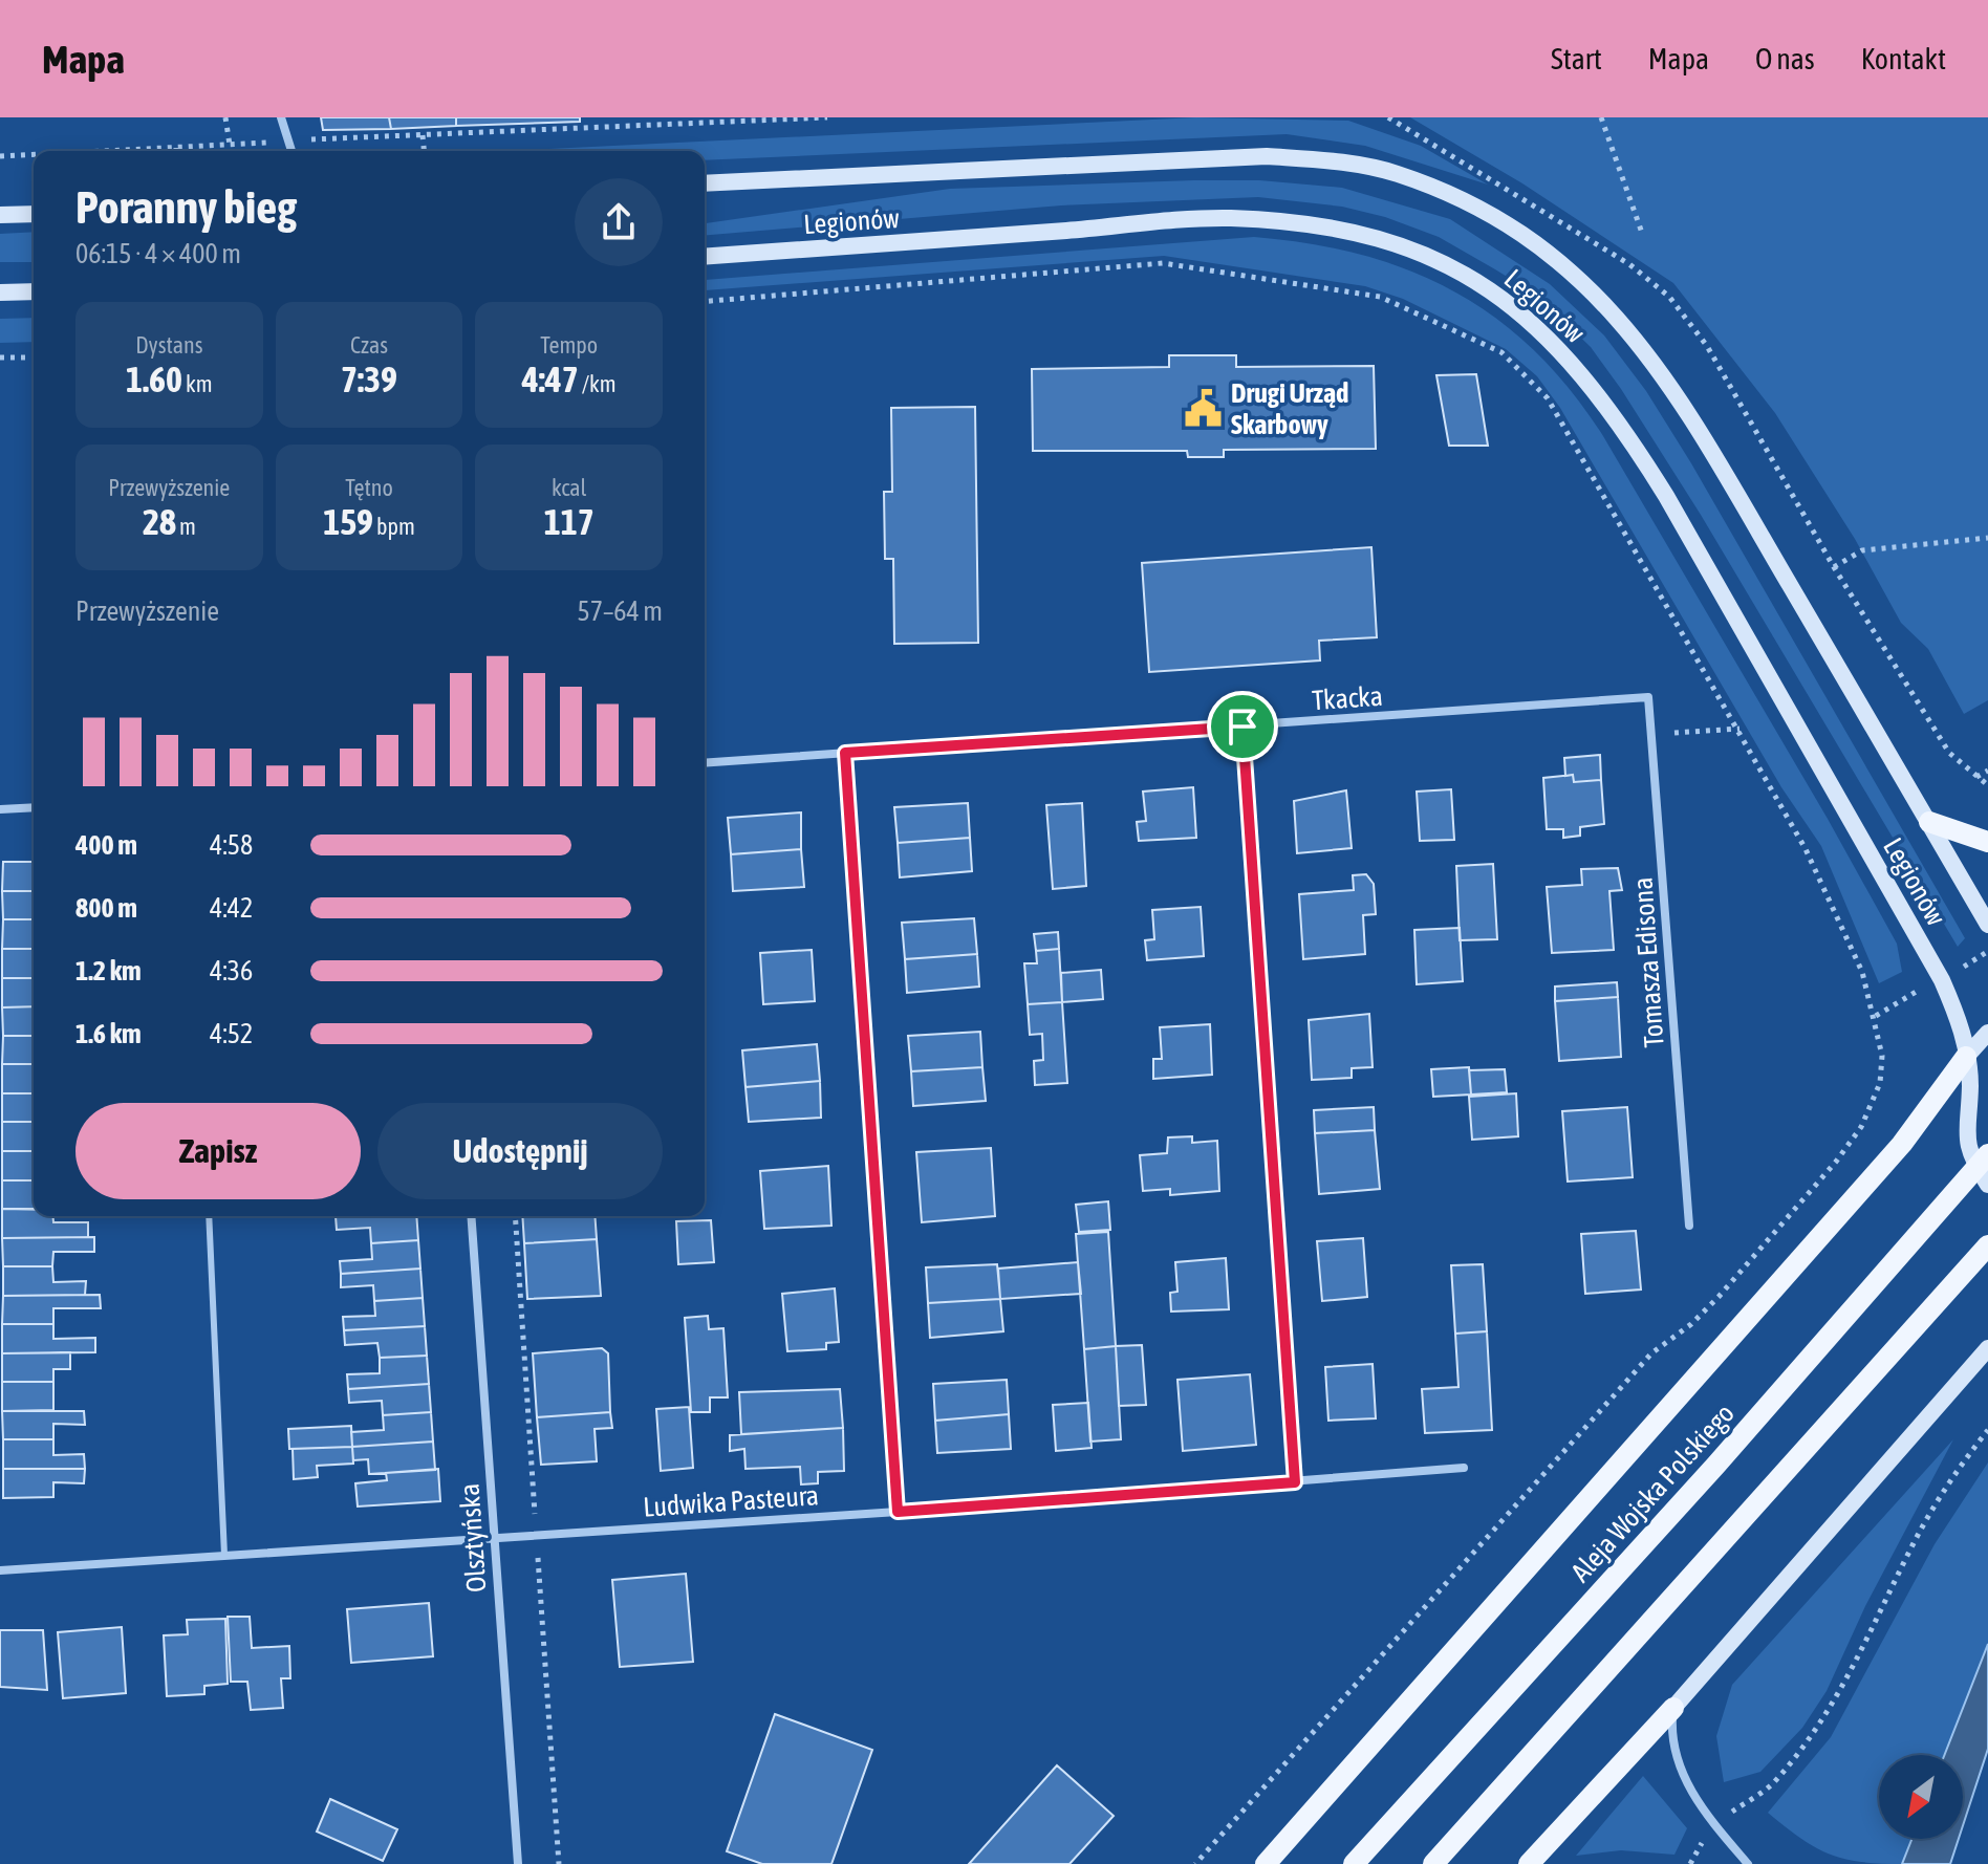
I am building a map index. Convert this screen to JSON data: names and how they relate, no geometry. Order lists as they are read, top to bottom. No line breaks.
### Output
{"streets":{"main road":["Aleja Wojska Polskiego"],"street":["Legionów","Tkacka","Tomasza Edisona","Ludwika Pasteura","Olsztyńska"]},"crossings":[["Tkacka","Tomasza Edisona"],["Ludwika Pasteura","Olsztyńska"]],"places":{"public building":["Drugi Urząd Skarbowy"]},"north":"bottom left","page":{"header":"Mapa","nav":["Start","Mapa","O nas","Kontakt"],"heading":["Poranny bieg","06:15 · 4 × 400 m"],"stats":[["Dystans","1.60 km"],["Czas","7:39"],["Tempo","4:47 /km"],["Przewyższenie","28 m"],["Tętno","159 bpm"],["kcal","117"]],"chart":["Przewyższenie","57–64 m"],"list":[{"name":"400 m","note":"4:58"},{"name":"800 m","note":"4:42"},{"name":"1.2 km","note":"4:36"},{"name":"1.6 km","note":"4:52"}],"buttons":["Zapisz","Udostępnij"]}}
